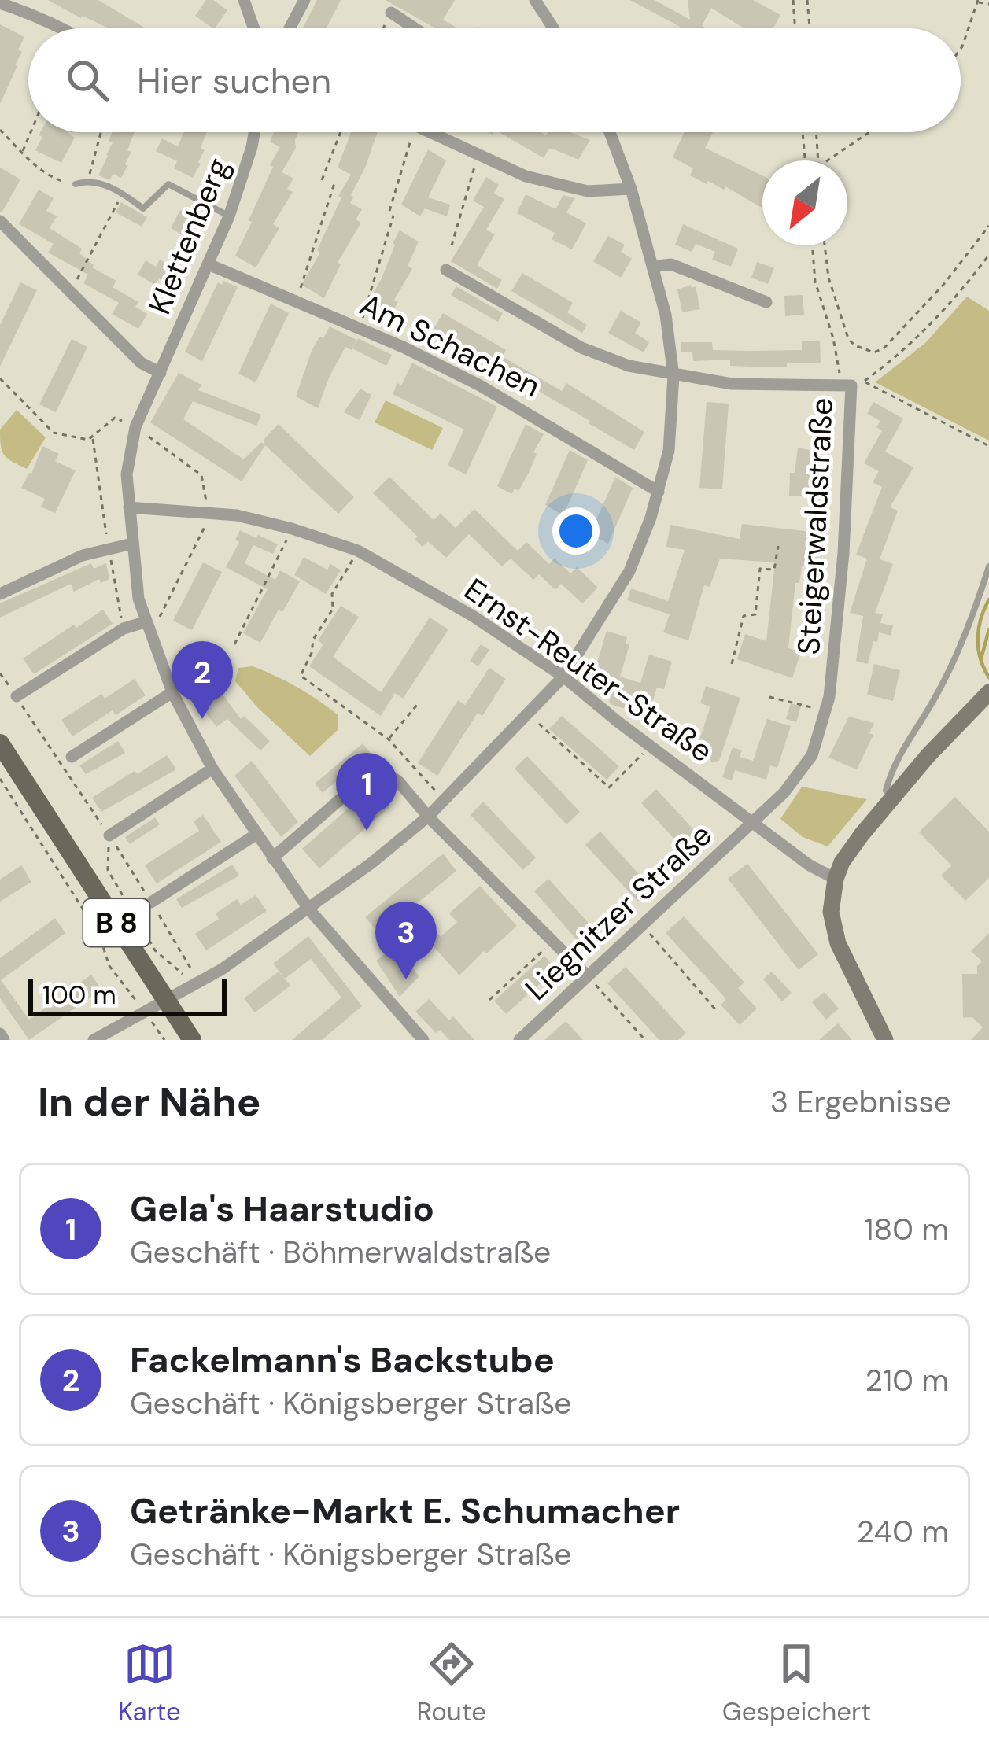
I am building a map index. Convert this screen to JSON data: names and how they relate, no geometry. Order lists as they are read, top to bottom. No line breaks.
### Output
{"streets":{"main road":["B 8"],"street":["Klettenberg","Am Schachen","Steigerwaldstraße","Ernst-Reuter-Straße","Liegnitzer Straße"]},"crossings":[["Klettenberg","Am Schachen"],["Klettenberg","Ernst-Reuter-Straße"],["Steigerwaldstraße","Ernst-Reuter-Straße"],["Steigerwaldstraße","Liegnitzer Straße"],["Ernst-Reuter-Straße","Liegnitzer Straße"]],"scale_bar":"100 m","north":"bottom left","page":{"search":"Hier suchen","pins":["2","1","3"],"scale":"100 m","heading":["In der Nähe","3 Ergebnisse"],"list":[{"mark":"1","name":"Gela's Haarstudio","note":"Geschäft · Böhmerwaldstraße","value":"180 m"},{"mark":"2","name":"Fackelmann's Backstube","note":"Geschäft · Königsberger Straße","value":"210 m"},{"mark":"3","name":"Getränke-Markt E. Schumacher","note":"Geschäft · Königsberger Straße","value":"240 m"}],"nav":["Karte","Route","Gespeichert"]}}
